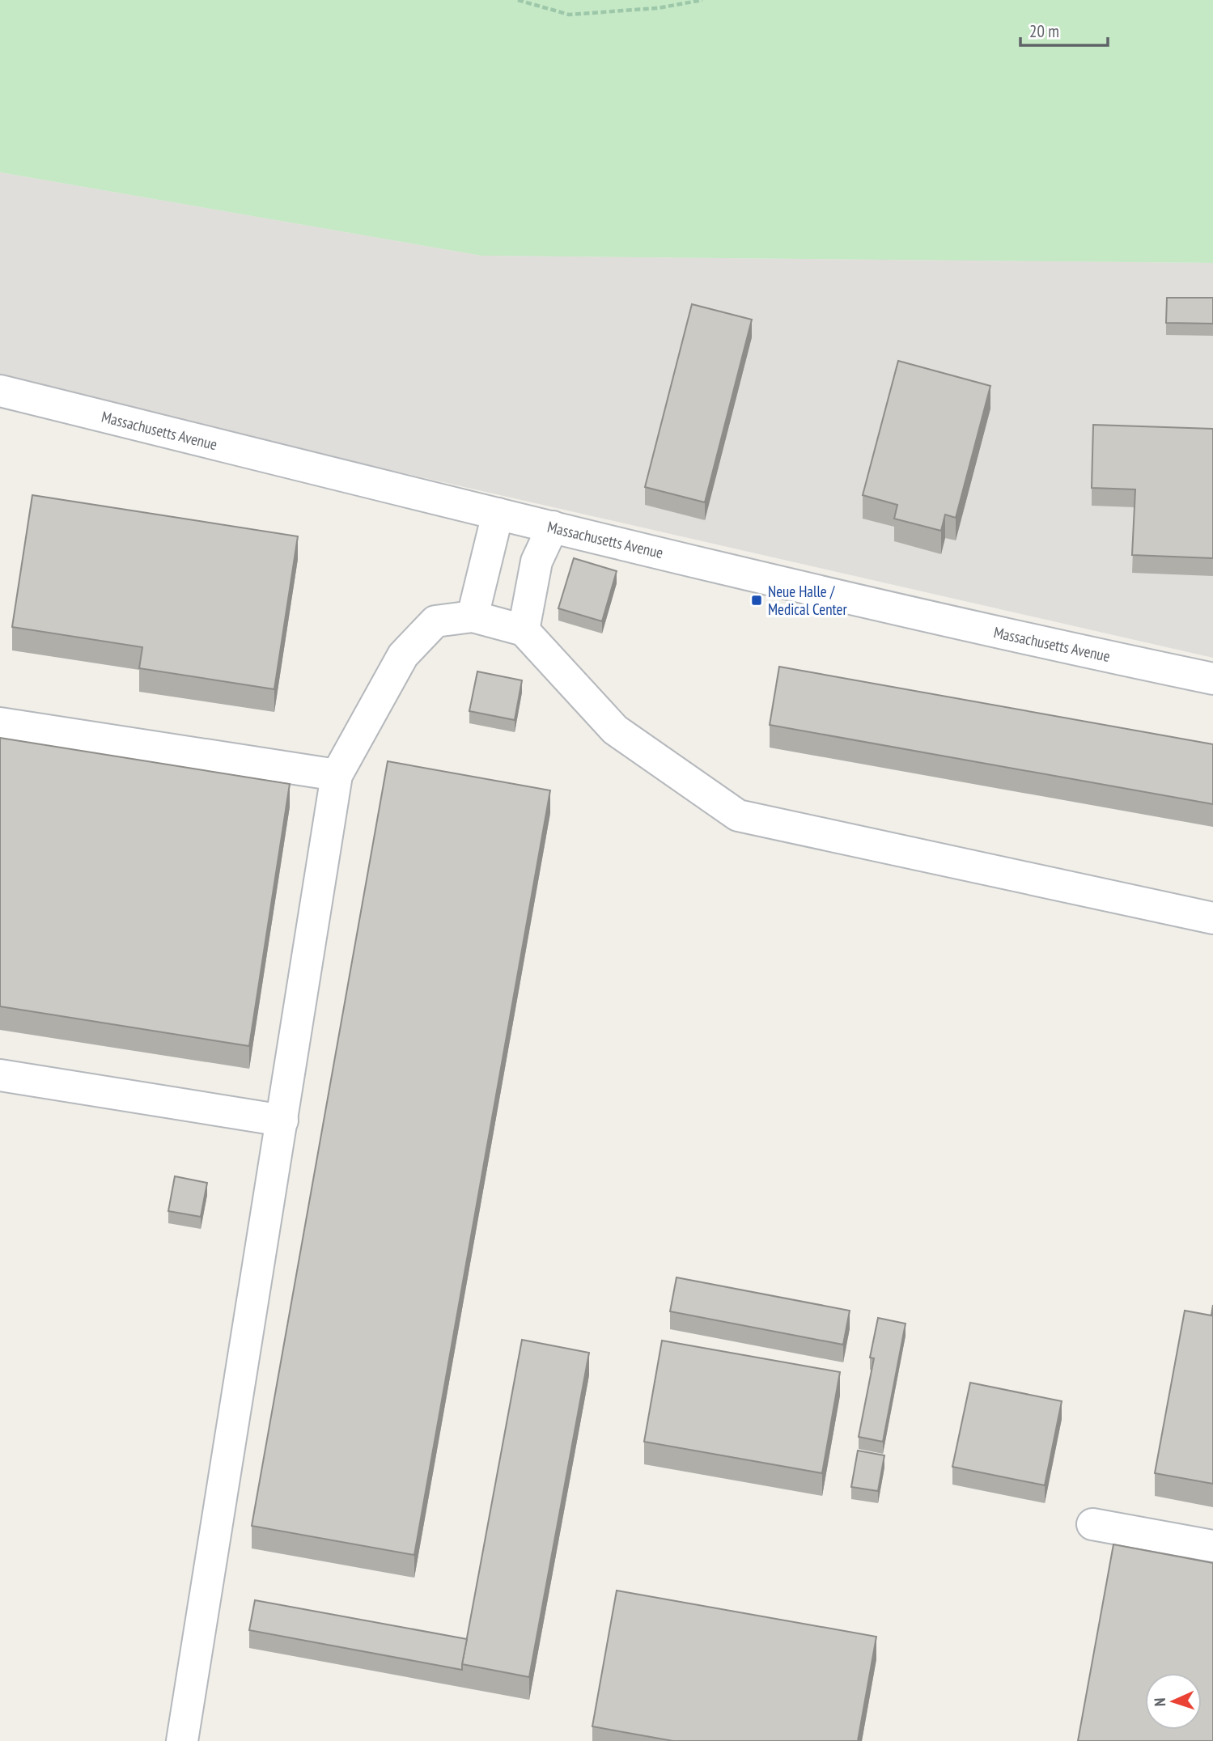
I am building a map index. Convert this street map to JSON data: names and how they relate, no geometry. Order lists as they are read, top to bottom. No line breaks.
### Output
{"streets":{"street":["Massachusetts Avenue"]},"places":{"transit":["Neue Halle / Medical Center"]},"scale_bar":"20 m","north":"left"}
